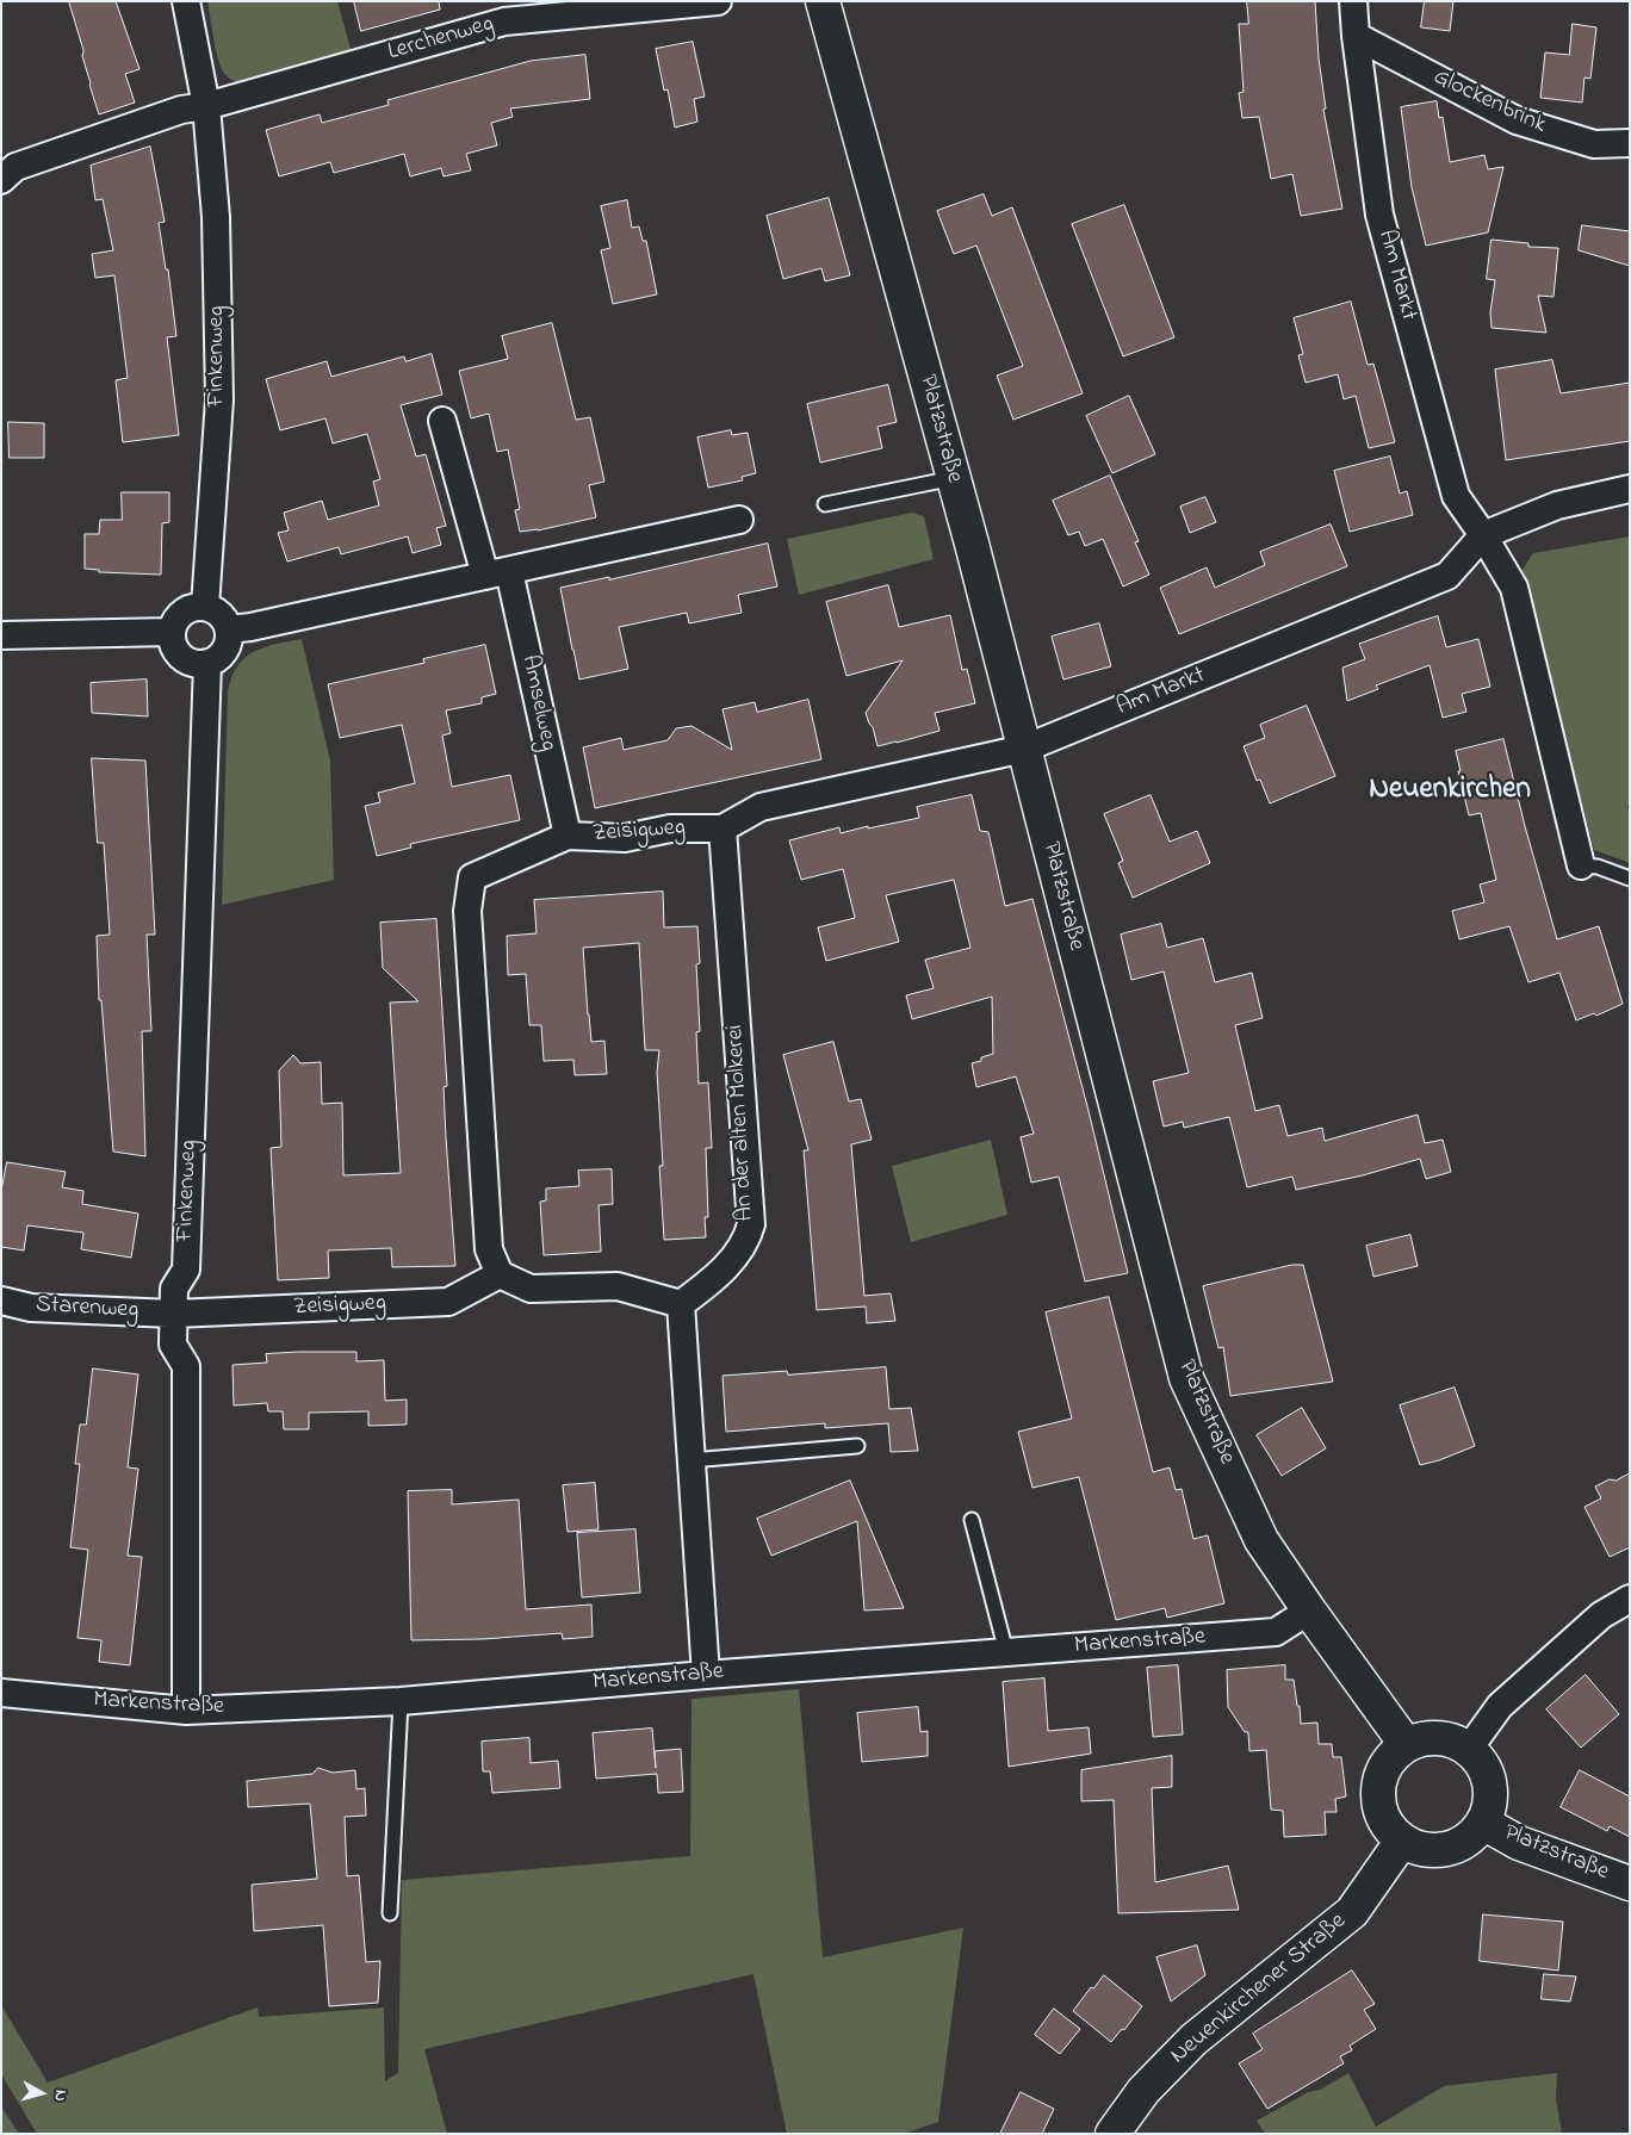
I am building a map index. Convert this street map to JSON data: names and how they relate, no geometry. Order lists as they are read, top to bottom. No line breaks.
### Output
{"streets":{"street":["Lerchenweg","Glockenbrink","Am Markt","Finkenweg","Platzstraße","Amselweg","Zeisigweg","An der alten Molkerei","Starenweg","Markenstraße","Neuenkirchener Straße"]},"crossings":[["Lerchenweg","Finkenweg"],["Glockenbrink","Am Markt"],["Am Markt","Platzstraße"],["Am Markt","Zeisigweg"],["Finkenweg","Zeisigweg"],["Finkenweg","Starenweg"],["Finkenweg","Markenstraße"],["Platzstraße","Zeisigweg"],["Platzstraße","Markenstraße"],["Platzstraße","Neuenkirchener Straße"],["Amselweg","Zeisigweg"],["Zeisigweg","An der alten Molkerei"],["Zeisigweg","Starenweg"]],"districts":["Neuenkirchen"],"north":"right"}
